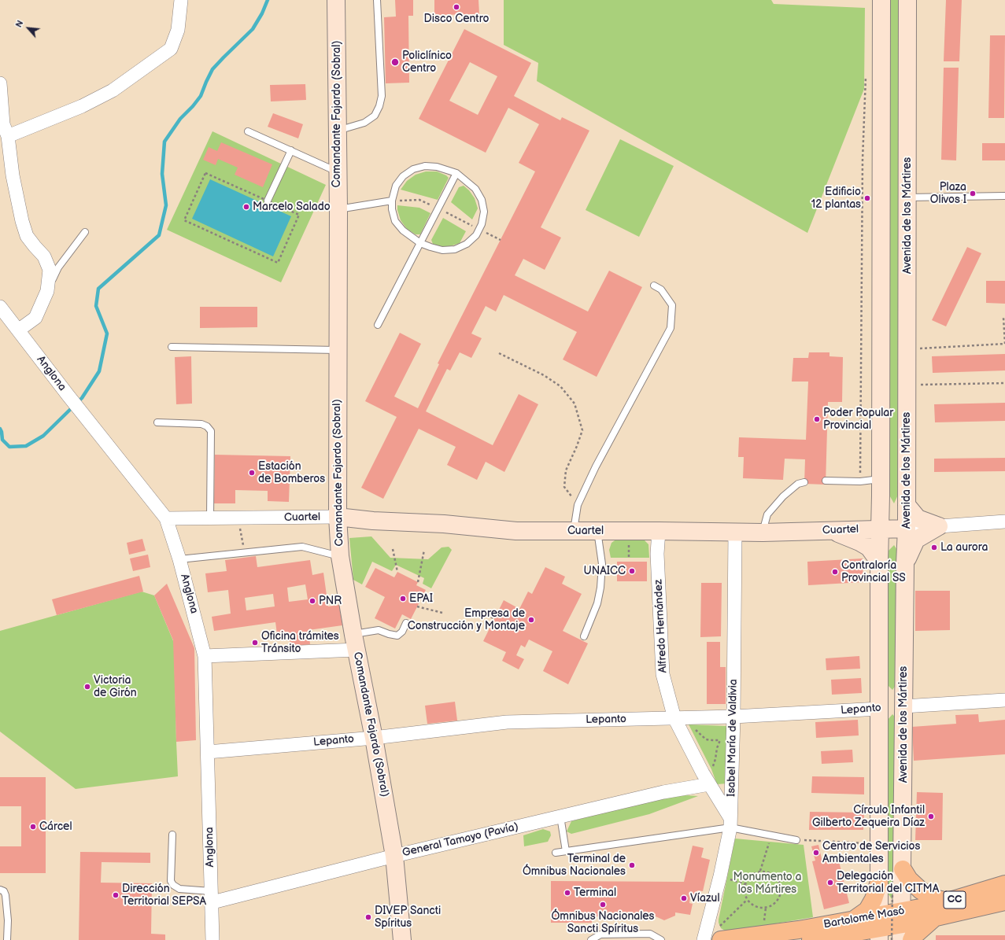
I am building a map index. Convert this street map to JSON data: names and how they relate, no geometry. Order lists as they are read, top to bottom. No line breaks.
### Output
{"streets":{"main road":["Comandante Fajardo (Sobral)","Avenida de los Mártires","Cuartel","Lepanto","CC","Bartolomé Masó"],"street":["Anglona","Alfredo Hernández","Isabel María de Valdivia","General Tamayo (Pavía)"]},"crossings":[["Comandante Fajardo (Sobral)","Cuartel"],["Comandante Fajardo (Sobral)","Lepanto"],["Comandante Fajardo (Sobral)","General Tamayo (Pavía)"],["Avenida de los Mártires","Cuartel"],["Avenida de los Mártires","Lepanto"],["Avenida de los Mártires","CC"],["Avenida de los Mártires","Bartolomé Masó"],["Anglona","Cuartel"],["Anglona","Lepanto"],["Anglona","General Tamayo (Pavía)"],["Cuartel","Alfredo Hernández"],["Cuartel","Isabel María de Valdivia"],["Alfredo Hernández","Lepanto"],["Alfredo Hernández","Isabel María de Valdivia"],["Alfredo Hernández","General Tamayo (Pavía)"],["Lepanto","Isabel María de Valdivia"],["CC","Bartolomé Masó"]],"parks":["Monumento a los Mártires"],"places":["Disco Centro","Policlínico Centro","Plaza Olivos I","Edificio 12 plantas","Marcelo Salado","Poder Popular Provincial","Estación de Bomberos","La aurora","UNAICC","Contraloría Provincial SS","EPAI","PNR","Empresa de Construcción y Montaje","Oficina trámites Tránsito","Victoria de Girón","Círculo Infantil Gilberto Zequeira Díaz","Cárcel","Centro de Servicios Ambientales","Terminal de Ómnibus Nacionales","Delegación Territorial del CITMA","Terminal","Dirección Territorial SEPSA","Víazul","Ómnibus Nacionales Sancti Spíritus","DIVEP Sancti Spíritus"],"north":"top left"}
